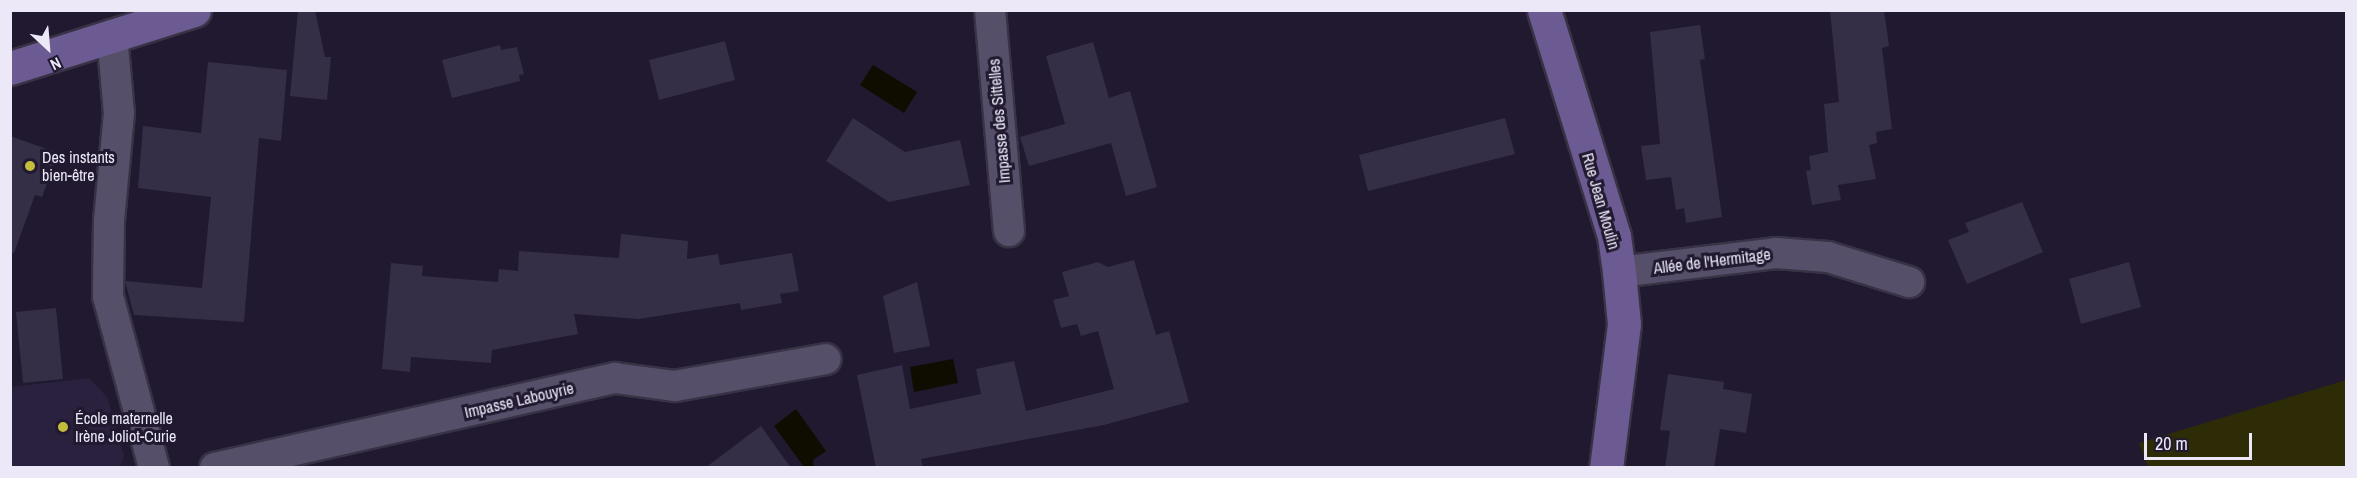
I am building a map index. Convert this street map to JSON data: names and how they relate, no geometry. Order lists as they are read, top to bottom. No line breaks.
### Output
{"streets":{"street":["Impasse des Sittelles","Rue Jean Moulin","Allée de l'Hermitage","Impasse Labouyrie"]},"crossings":[["Rue Jean Moulin","Allée de l'Hermitage"]],"places":["Des instants bien-être","École maternelle Irène Joliot-Curie"],"scale_bar":"20 m","north":"bottom right"}
